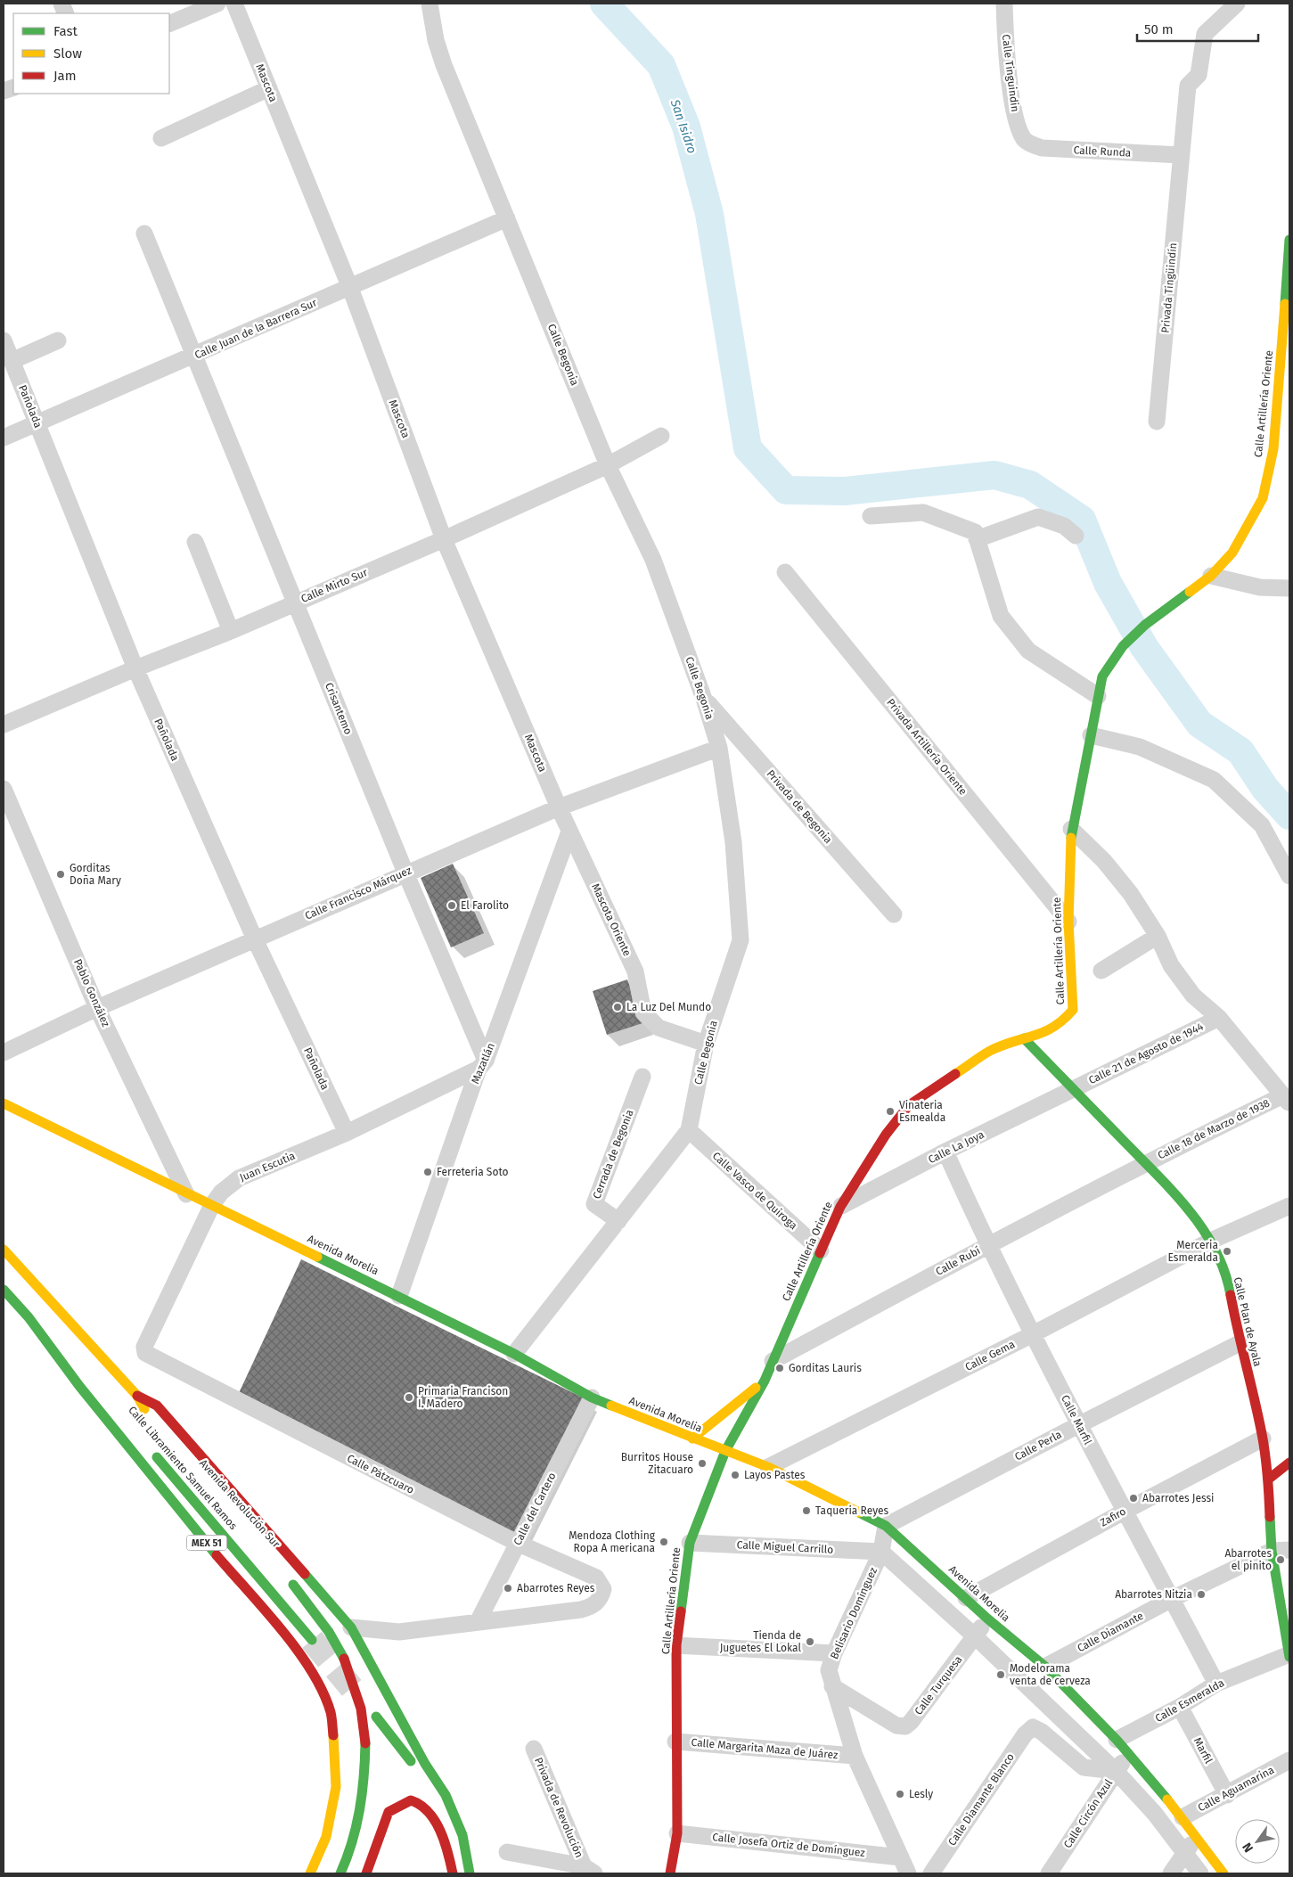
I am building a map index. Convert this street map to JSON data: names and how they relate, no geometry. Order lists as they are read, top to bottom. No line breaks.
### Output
{"streets":{"street":["Calle Tinguindin","Mascota","Calle Runda","Privada Tingüindín","Calle Juan de la Barrera Sur","Calle Begonia","Calle Artillería Oriente","Pañolada","Calle Mirto Sur","Crisantemo","Privada Artillería Oriente","Privada de Begonia","Calle Francisco Márquez","Mascota Oriente","Pablo González","Calle 21 de Agosto de 1944","Mazatlán","Calle 18 de Marzo de 1938","Calle La Joya","Cerrada de Begonia","Juan Escutia","Calle Vasco de Quiroga","Avenida Morelia","Calle Rubí","Calle Plan de Ayala","Calle Gema","Calle Marfil","Calle Perla","Calle Libramiento Samuel Ramos","Calle Pátzcuaro","Calle del Cartero","Zafiro","MEX 51","Calle Miguel Carrillo","Belisario Domínguez","Calle Diamante","Calle Turquesa","Calle Esmeralda","Calle Margarita Maza de Juárez","Marfil","Calle Aguamarina","Calle Diamante Blanco","Privada de Revolución","Calle Circón Azul","Calle Josefa Ortiz de Domínguez"]},"crossings":[["Calle Tinguindin","Calle Runda"],["Mascota","Calle Juan de la Barrera Sur"],["Mascota","Calle Mirto Sur"],["Mascota","Calle Francisco Márquez"],["Mascota","Mascota Oriente"],["Mascota","Mazatlán"],["Calle Runda","Privada Tingüindín"],["Calle Juan de la Barrera Sur","Calle Begonia"],["Calle Juan de la Barrera Sur","Pañolada"],["Calle Juan de la Barrera Sur","Crisantemo"],["Calle Begonia","Calle Mirto Sur"],["Calle Begonia","Privada de Begonia"],["Calle Begonia","Calle Francisco Márquez"],["Calle Begonia","Mascota Oriente"],["Calle Begonia","Cerrada de Begonia"],["Calle Begonia","Calle Vasco de Quiroga"],["Calle Begonia","Avenida Morelia"],["Calle Artillería Oriente","Privada Artillería Oriente"],["Calle Artillería Oriente","Calle La Joya"],["Calle Artillería Oriente","Calle Vasco de Quiroga"],["Calle Artillería Oriente","Avenida Morelia"],["Calle Artillería Oriente","Calle Rubí"],["Calle Artillería Oriente","Calle Plan de Ayala"],["Calle Artillería Oriente","Calle Miguel Carrillo"],["Calle Artillería Oriente","Calle Margarita Maza de Juárez"],["Calle Artillería Oriente","Calle Josefa Ortiz de Domínguez"],["Pañolada","Calle Mirto Sur"],["Pañolada","Calle Francisco Márquez"],["Pañolada","Juan Escutia"],["Calle Mirto Sur","Crisantemo"],["Crisantemo","Calle Francisco Márquez"],["Crisantemo","Mazatlán"],["Crisantemo","Juan Escutia"],["Calle Francisco Márquez","Pablo González"],["Mascota Oriente","Mazatlán"],["Pablo González","Avenida Morelia"],["Calle 21 de Agosto de 1944","Calle La Joya"],["Calle 21 de Agosto de 1944","Calle Plan de Ayala"],["Mazatlán","Juan Escutia"],["Mazatlán","Avenida Morelia"],["Calle 18 de Marzo de 1938","Calle Rubí"],["Calle 18 de Marzo de 1938","Calle Plan de Ayala"],["Calle La Joya","Calle Plan de Ayala"],["Calle La Joya","Calle Marfil"],["Juan Escutia","Avenida Morelia"],["Juan Escutia","Calle Pátzcuaro"],["Avenida Morelia","Calle Gema"],["Avenida Morelia","Calle Perla"],["Avenida Morelia","Calle del Cartero"],["Avenida Morelia","Zafiro"],["Avenida Morelia","Belisario Domínguez"],["Avenida Morelia","Calle Diamante"],["Avenida Morelia","Calle Turquesa"],["Avenida Morelia","Calle Esmeralda"],["Avenida Morelia","Calle Aguamarina"],["Avenida Morelia","Calle Circón Azul"],["Calle Rubí","Calle Plan de Ayala"],["Calle Rubí","Calle Marfil"],["Calle Plan de Ayala","Calle Gema"],["Calle Plan de Ayala","Calle Perla"],["Calle Plan de Ayala","Zafiro"],["Calle Plan de Ayala","Calle Diamante"],["Calle Plan de Ayala","Calle Esmeralda"],["Calle Gema","Calle Marfil"],["Calle Marfil","Calle Perla"],["Calle Marfil","Zafiro"],["Calle Marfil","Calle Diamante"],["Calle Marfil","Calle Esmeralda"],["Calle Perla","Belisario Domínguez"],["Calle Pátzcuaro","Calle del Cartero"],["Calle Miguel Carrillo","Belisario Domínguez"],["Belisario Domínguez","Calle Turquesa"],["Belisario Domínguez","Calle Margarita Maza de Juárez"],["Belisario Domínguez","Calle Josefa Ortiz de Domínguez"],["Calle Esmeralda","Marfil"],["Marfil","Calle Aguamarina"],["Calle Diamante Blanco","Calle Circón Azul"]],"water":["San Isidro"],"places":["Gorditas Doña Mary","El Farolito","La Luz Del Mundo","Vinateria Esmealda","Ferreteria Soto","Merceria Esmeralda","Gorditas Lauris","Primaria Francison I. Madero","Burritos House Zitacuaro","Layos Pastes","Abarrotes Jessi","Taqueria Reyes","Mendoza Clothing Ropa A mericana","Abarrotes el pinito","Abarrotes Reyes","Abarrotes Nitzia","Tienda de Juguetes El Lokal","Modelorama venta de cerveza","Lesly"],"legend":["Fast","Slow","Jam"],"scale_bar":"50 m","north":"bottom left"}
